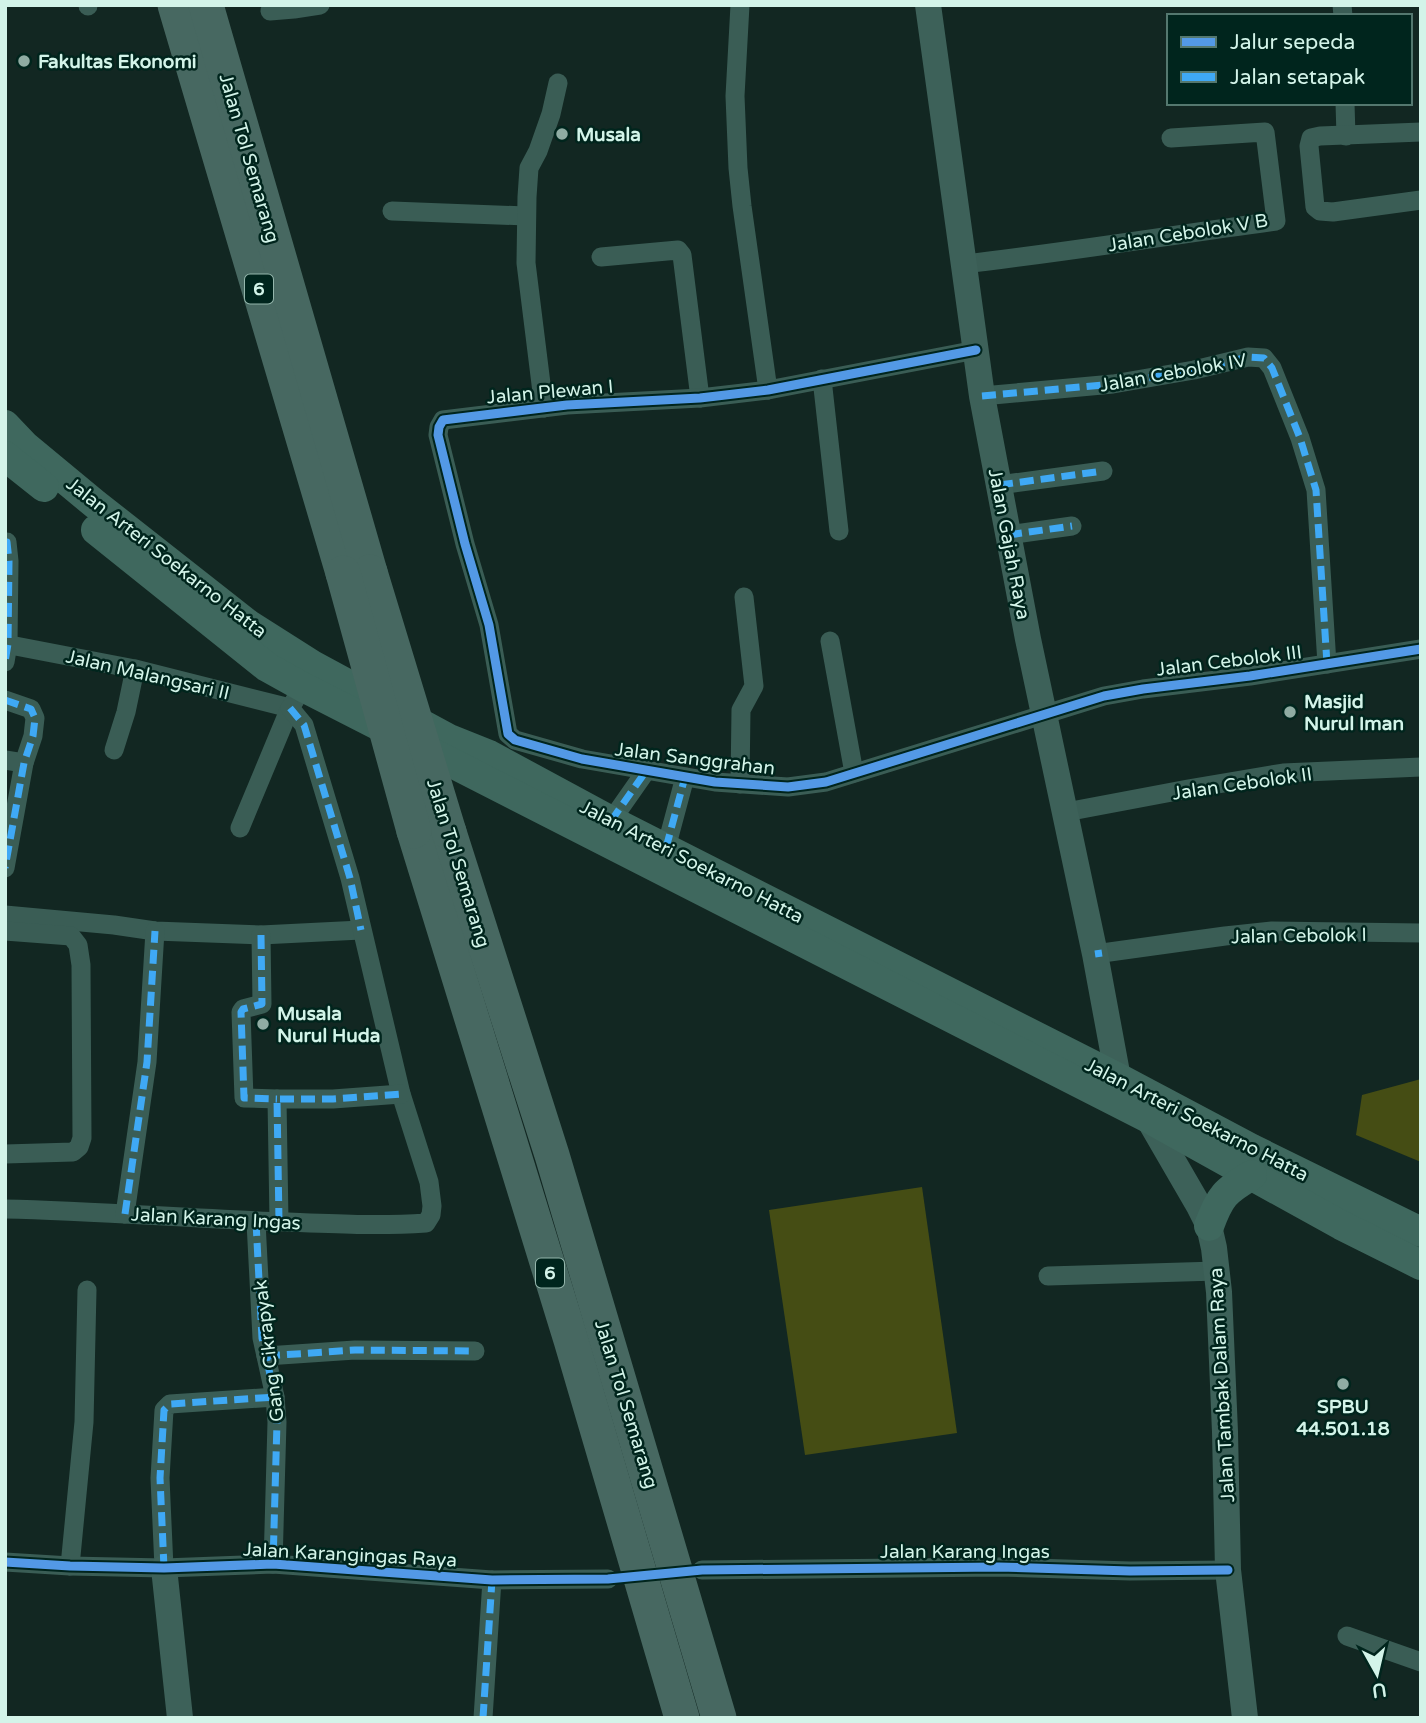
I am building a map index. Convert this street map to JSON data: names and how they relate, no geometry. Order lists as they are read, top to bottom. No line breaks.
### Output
{"streets":{"highway":["Jalan Tol Semarang","6"],"main road":["Jalan Gajah Raya","Jalan Arteri Soekarno Hatta","Jalan Tambak Dalam Raya"],"street":["Jalan Cebolok V B","Jalan Cebolok IV","Jalan Plewan I","Jalan Cebolok III","Jalan Malangsari II","Jalan Sanggrahan","Jalan Cebolok II","Jalan Cebolok I","Jalan Karang Ingas","Gang Cikrapyak","Jalan Karangingas Raya"]},"crossings":[["Jalan Cebolok V B","Jalan Gajah Raya"],["Jalan Cebolok IV","Jalan Gajah Raya"],["Jalan Cebolok IV","Jalan Cebolok III"],["Jalan Plewan I","Jalan Gajah Raya"],["Jalan Plewan I","Jalan Sanggrahan"],["Jalan Gajah Raya","Jalan Arteri Soekarno Hatta"],["Jalan Gajah Raya","Jalan Cebolok III"],["Jalan Gajah Raya","Jalan Sanggrahan"],["Jalan Gajah Raya","Jalan Cebolok II"],["Jalan Gajah Raya","Jalan Cebolok I"],["Jalan Gajah Raya","Jalan Tambak Dalam Raya"],["Jalan Arteri Soekarno Hatta","Jalan Malangsari II"],["Jalan Arteri Soekarno Hatta","Jalan Tambak Dalam Raya"],["Jalan Cebolok III","Jalan Sanggrahan"],["Jalan Karang Ingas","Gang Cikrapyak"],["Jalan Karang Ingas","Jalan Tambak Dalam Raya"],["Gang Cikrapyak","Jalan Karangingas Raya"]],"places":["Fakultas Ekonomi","Musala","Masjid Nurul Iman","Musala Nurul Huda","SPBU 44.501.18"],"legend":["Jalur sepeda","Jalan setapak"],"north":"bottom"}
